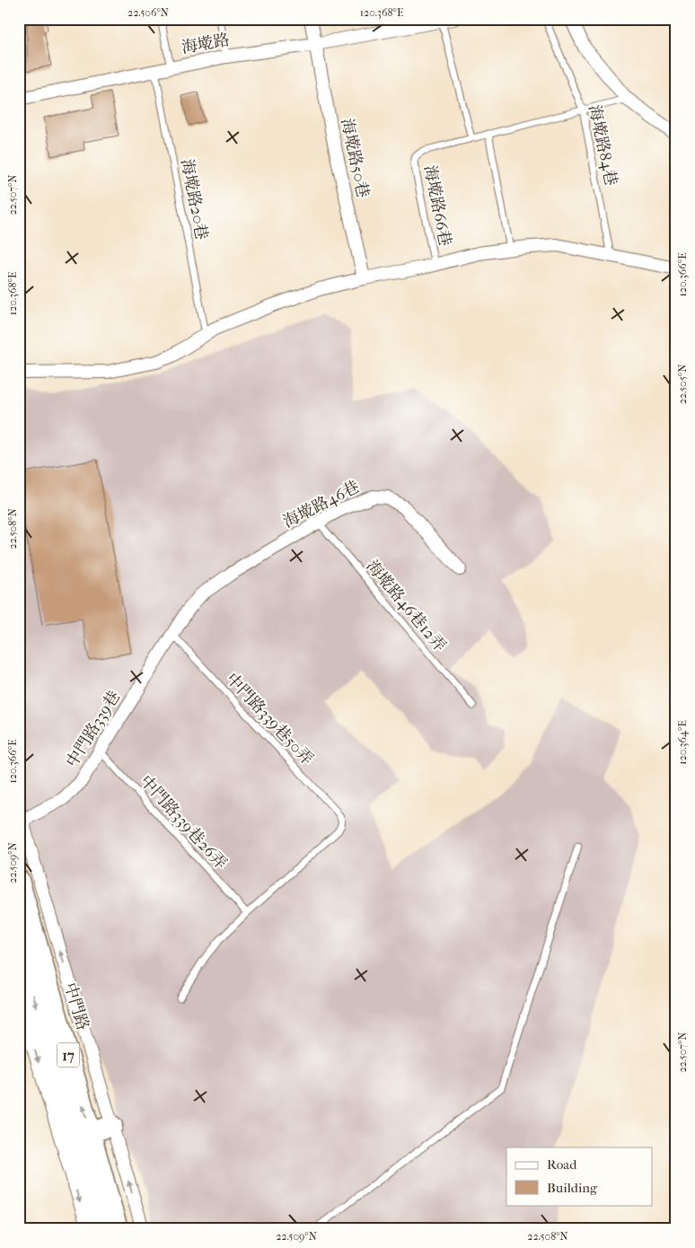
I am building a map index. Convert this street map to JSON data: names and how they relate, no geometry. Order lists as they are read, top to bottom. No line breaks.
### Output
{"streets":{"main road":["中門路","17"],"street":["海墘路","海墘路50巷","海墘路46巷","中門路339巷"],"lane":["海墘路84巷","海墘路20巷","海墘路66巷","海墘路46巷12弄","中門路339巷50弄","中門路339巷26弄"]},"crossings":[["海墘路","海墘路50巷"],["海墘路","海墘路20巷"],["海墘路84巷","海墘路66巷"],["海墘路46巷","海墘路46巷12弄"],["海墘路46巷","中門路339巷"],["中門路339巷50弄","中門路339巷"],["中門路339巷50弄","中門路339巷26弄"],["中門路339巷","中門路339巷26弄"],["中門路339巷","中門路"]],"legend":["Road","Building"],"coordinates":["22.506°N","120.368°E","22.507°N","120.366°E","22.505°N","22.508°N","120.364°E","22.509°N"]}
